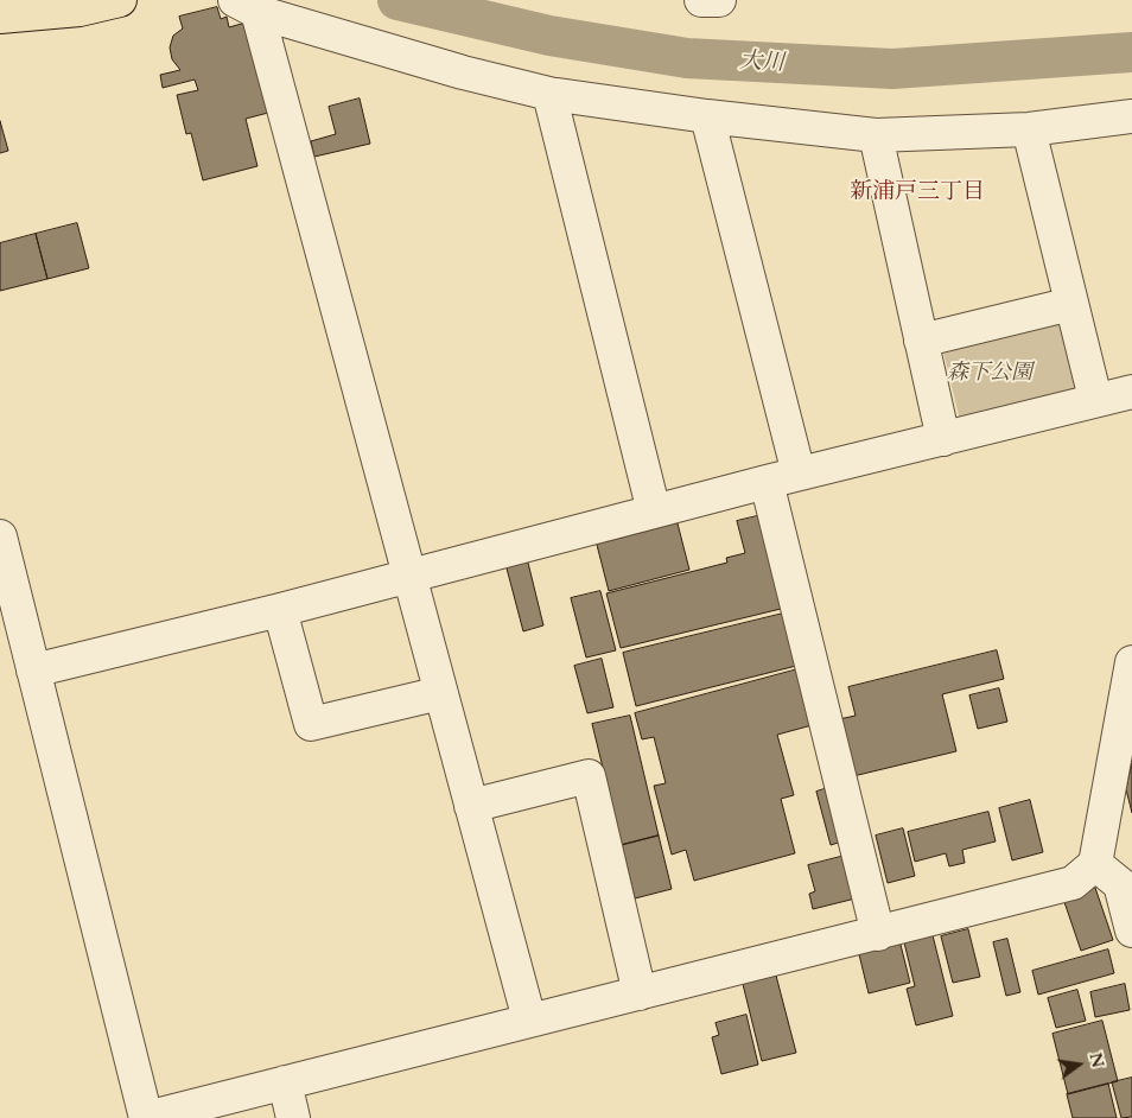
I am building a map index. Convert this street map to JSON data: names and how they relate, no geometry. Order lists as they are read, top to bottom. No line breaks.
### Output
{"districts":["新浦戸三丁目"],"water":["大川"],"parks":["森下公園"],"north":"right"}
